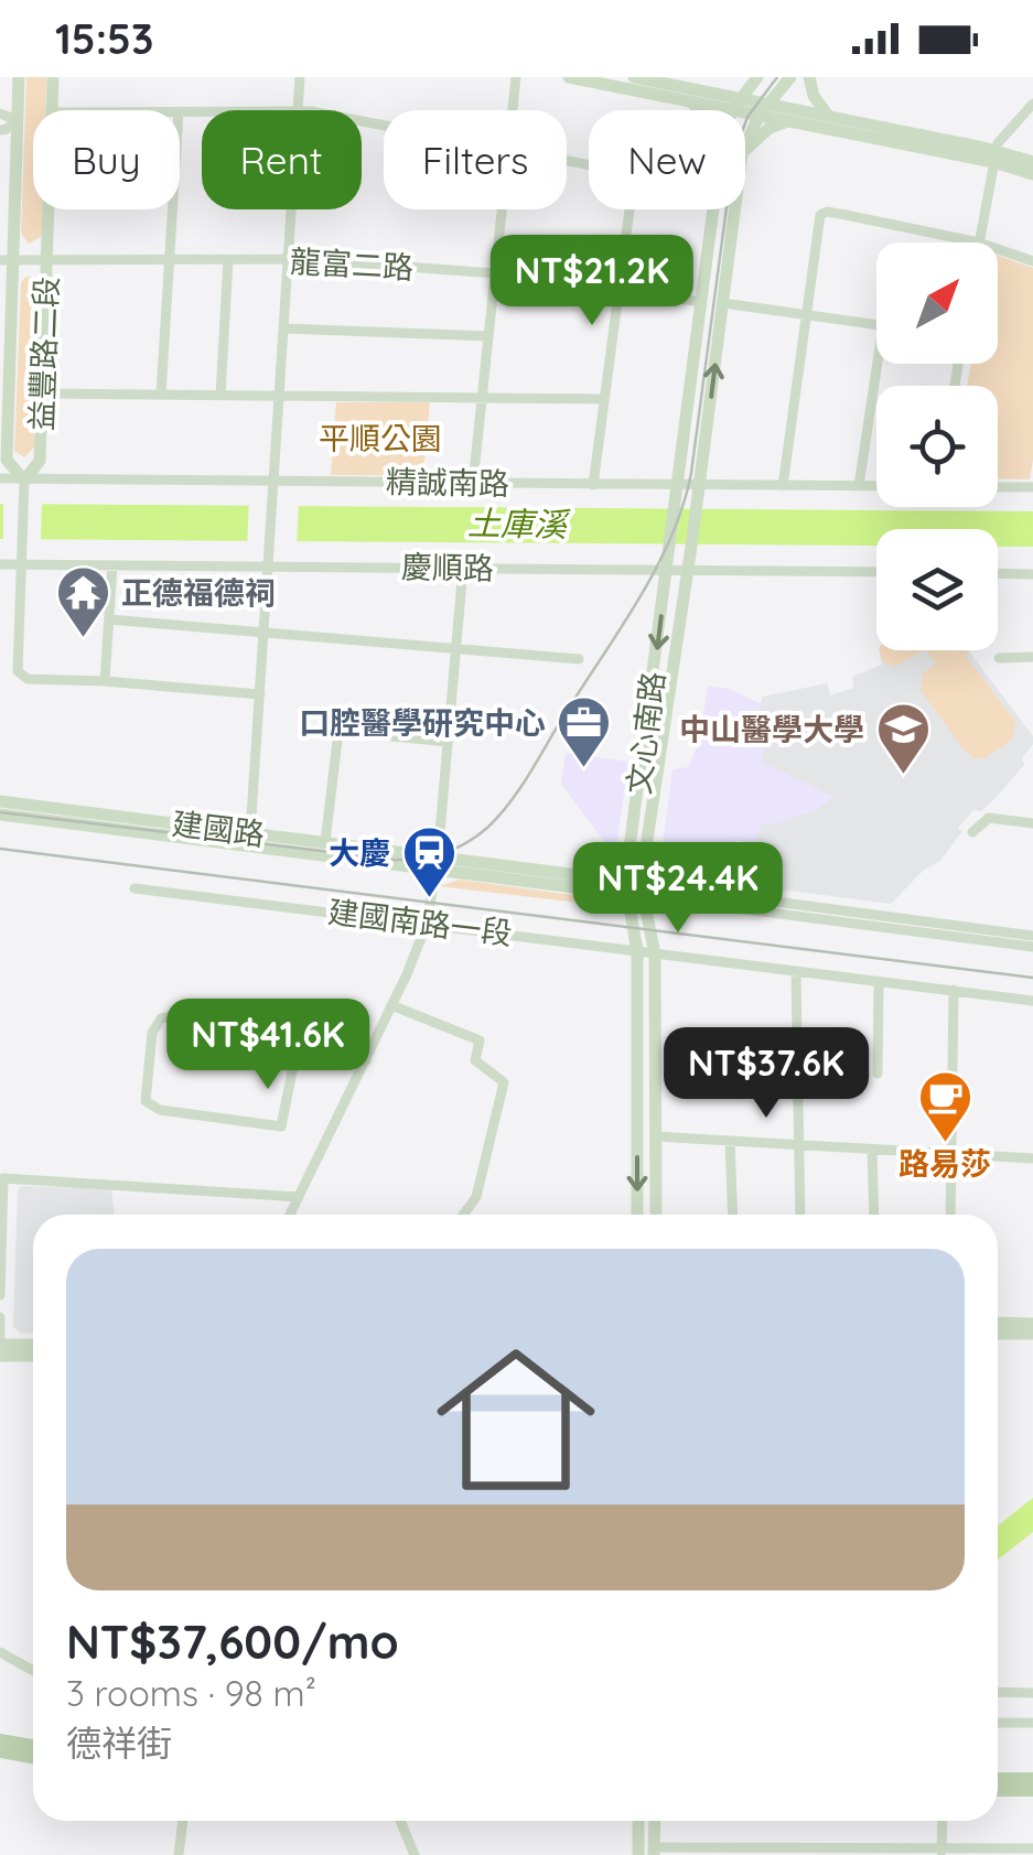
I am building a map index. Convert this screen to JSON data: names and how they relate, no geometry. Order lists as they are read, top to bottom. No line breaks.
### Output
{"streets":{"main road":["益豐路二段","文心南路","建國路"],"street":["龍富二路","精誠南路","慶順路","建國南路一段"]},"crossings":[["龍富二路","益豐路二段"],["益豐路二段","精誠南路"],["精誠南路","文心南路"],["慶順路","文心南路"],["文心南路","建國南路一段"]],"water":["土庫溪"],"parks":["平順公園"],"places":{"temple":["正德福德祠"],"office":["口腔醫學研究中心"],"school or university":["中山醫學大學"],"station":["大慶"],"cafe":["路易莎"]},"north":"top right","page":{"status":"15:53","chip":["Buy","Rent","Filters","New"],"price":["NT$21.2K","NT$24.4K","NT$41.6K","NT$37.6K"],"list":[{"name":"NT$37,600/mo","note":"3 rooms · 98 m² · 德祥街"}]}}
